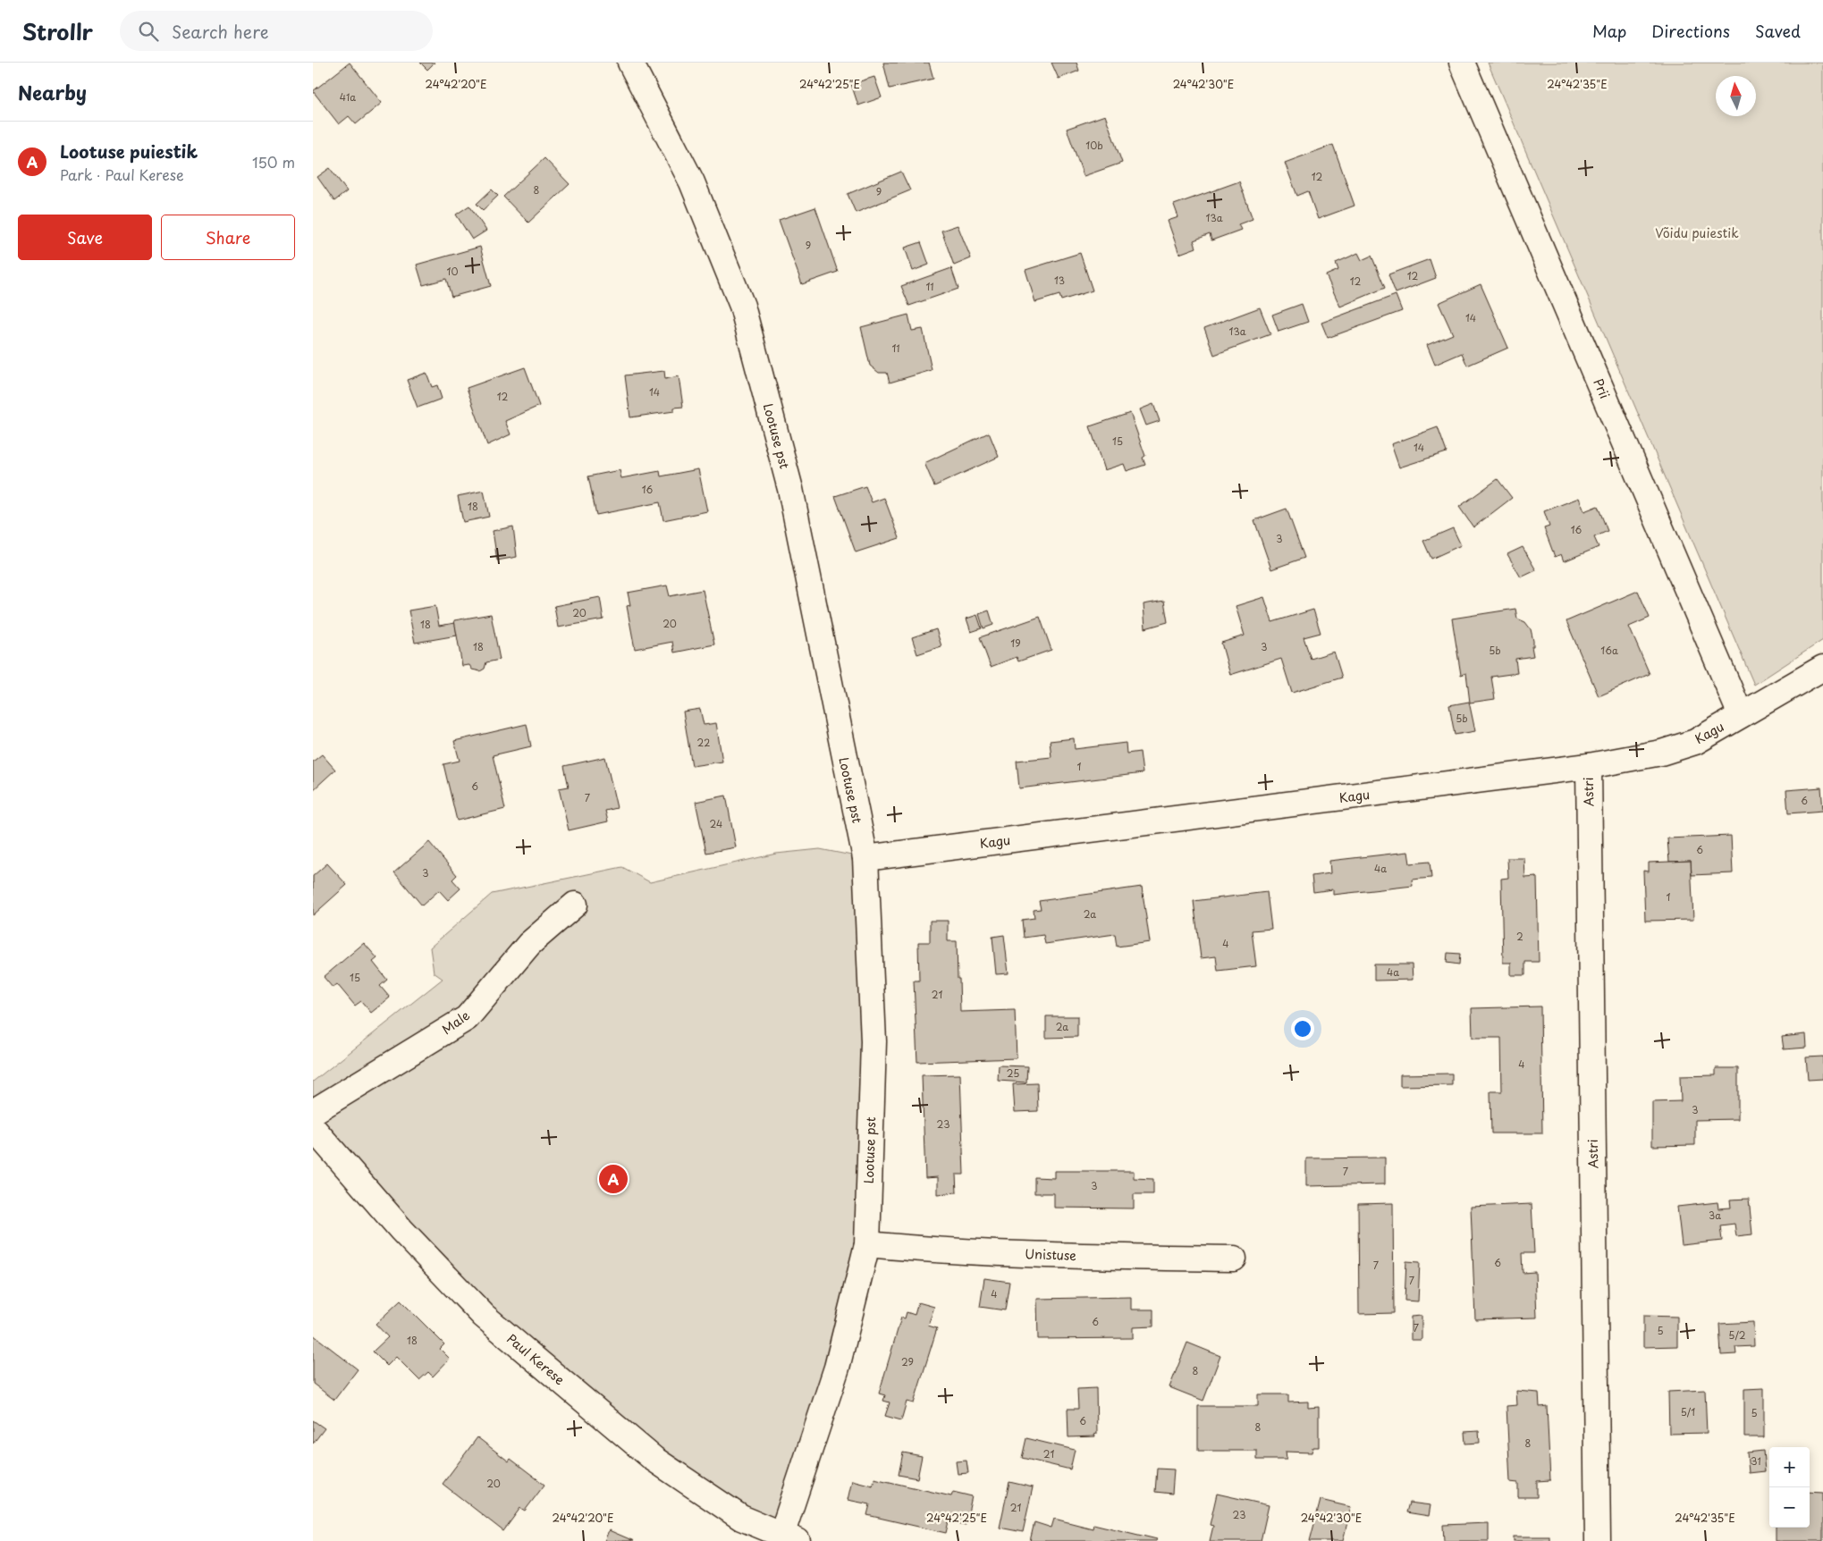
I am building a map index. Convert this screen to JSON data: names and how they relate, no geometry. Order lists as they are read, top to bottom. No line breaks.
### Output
{"streets":{"street":["Prii","Lootuse pst","Kagu","Astri","Male","Unistuse","Paul Kerese"]},"crossings":[["Prii","Kagu"],["Lootuse pst","Kagu"],["Lootuse pst","Unistuse"],["Lootuse pst","Paul Kerese"],["Kagu","Astri"]],"parks":["Võidu puiestik"],"house_numbers":["41a","10b","12","8","9","13a","9","10","12","13","12","11","14","13a","11","14","12","15","14","16","18","16","3","20","20","18","19","18","3","5b","16a","5b","22","1","6","7","6","24","6","4a","3","1","2a","2","4","4a","15","21","2a","4","25","3","23","7","3","3a","6","7","7","4","6","7","5","5/2","18","29","8","5/1","5","6","8","8","21","31","20","21","23"],"north":"top","page":{"header":"Strollr","search":"Search here","nav":["Map","Directions","Saved"],"heading":"Nearby","list":[{"mark":"A","name":"Lootuse puiestik","note":"Park · Paul Kerese","value":"150 m"}],"buttons":["Save","Share"],"pins":"A","map_buttons":["+","−"]},"coordinates":["24°42'20\"E","24°42'25\"E","24°42'30\"E","24°42'35\"E"]}
